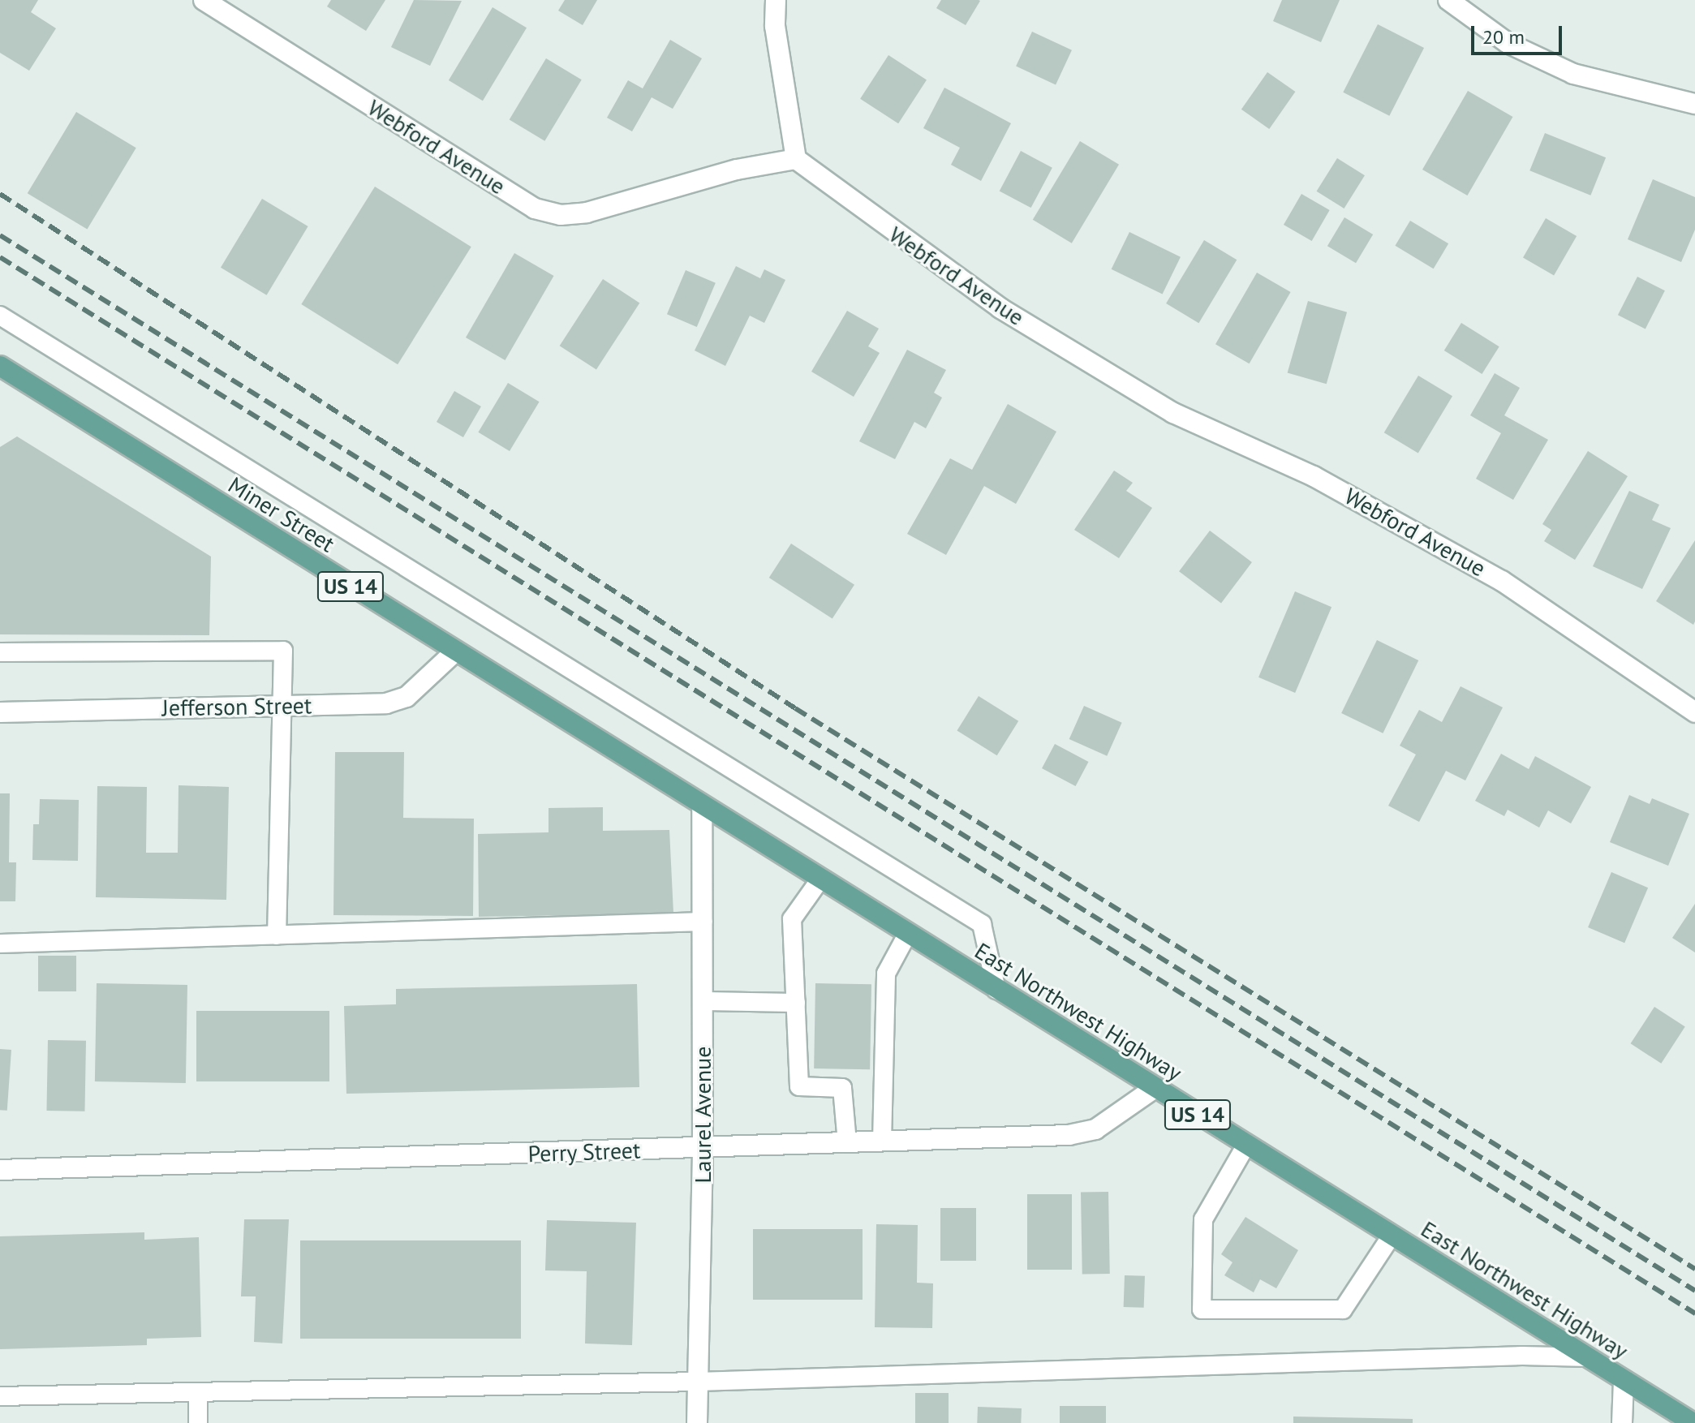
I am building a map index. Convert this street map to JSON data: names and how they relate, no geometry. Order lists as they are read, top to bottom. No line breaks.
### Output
{"streets":{"main road":["Miner Street","US 14","East Northwest Highway"],"street":["Webford Avenue","Jefferson Street","Laurel Avenue","Perry Street"]},"crossings":[["Miner Street","Jefferson Street"],["Miner Street","East Northwest Highway"],["Miner Street","Laurel Avenue"],["East Northwest Highway","Laurel Avenue"],["East Northwest Highway","Perry Street"],["Laurel Avenue","Perry Street"]],"scale_bar":"20 m"}
